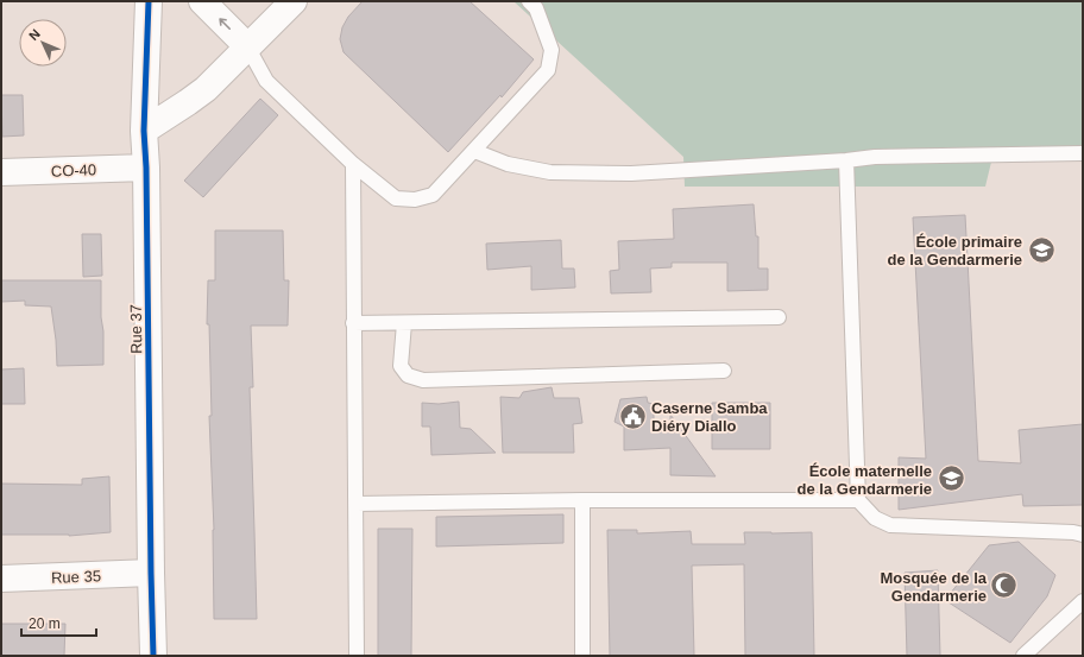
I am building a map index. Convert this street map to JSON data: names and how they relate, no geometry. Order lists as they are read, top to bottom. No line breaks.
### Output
{"streets":{"street":["CO-40","Rue 37","Rue 35"]},"crossings":[["CO-40","Rue 37"],["Rue 37","Rue 35"]],"places":{"school or university":["École primaire de la Gendarmerie","École maternelle de la Gendarmerie"],"public building":["Caserne Samba Diéry Diallo"],"mosque":["Mosquée de la Gendarmerie"]},"scale_bar":"20 m","north":"top left"}
